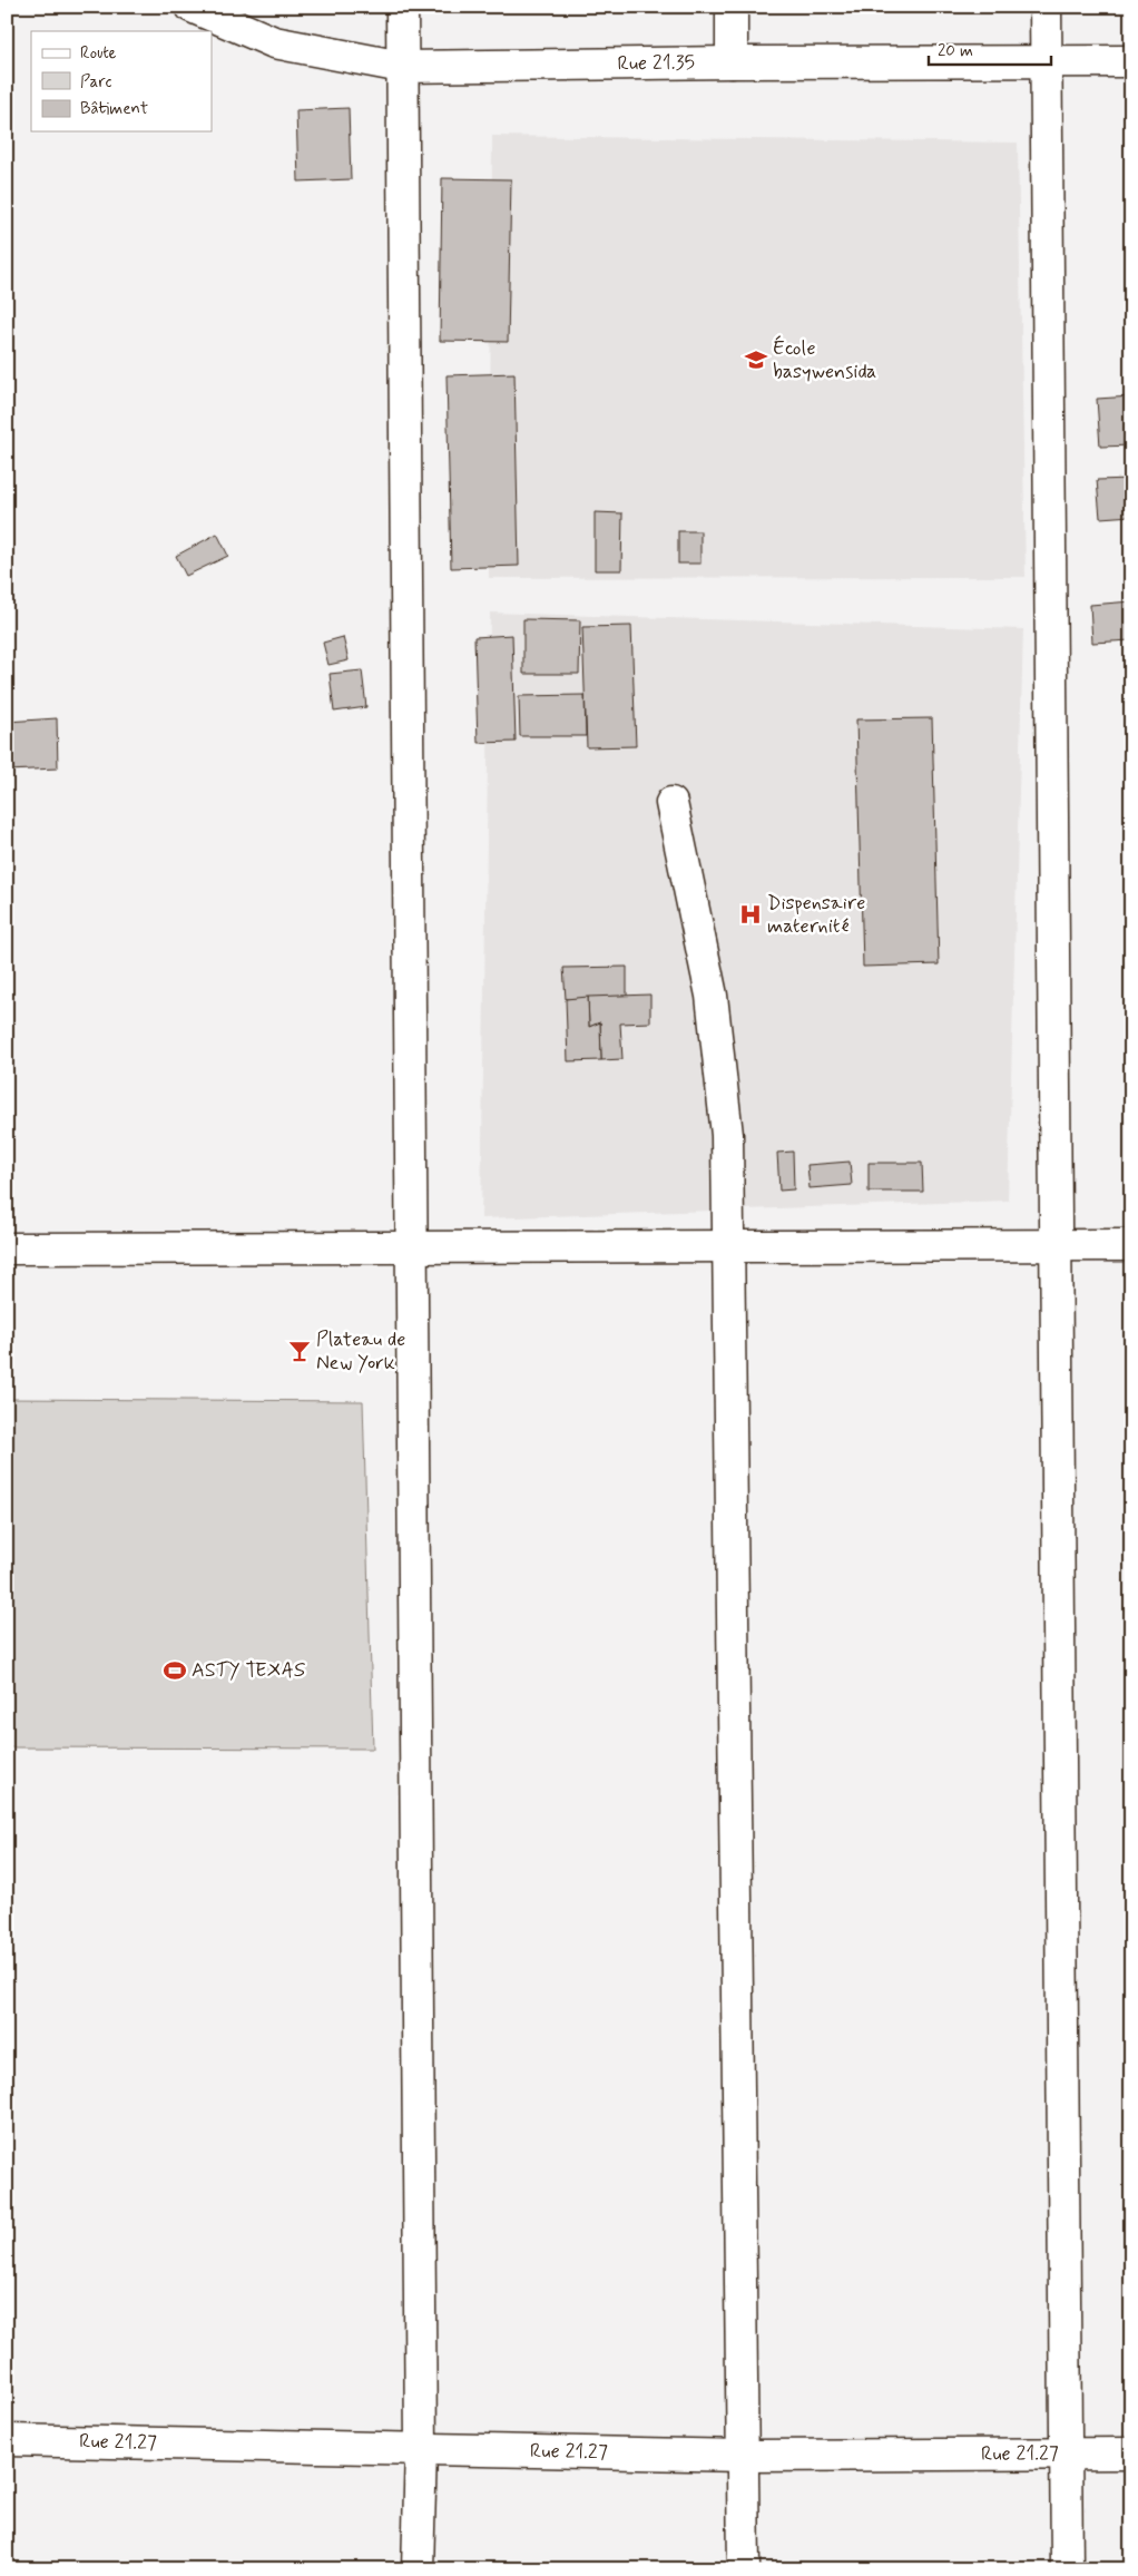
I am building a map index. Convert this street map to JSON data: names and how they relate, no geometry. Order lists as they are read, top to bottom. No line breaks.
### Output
{"streets":{"street":["Rue 21.35","Rue 21.27"]},"places":{"school or university":["École basywensida"],"hospital":["Dispensaire maternité"],"bar":["Plateau de New York"],"sports":["ASTY TEXAS"]},"legend":["Route","Parc","Bâtiment"],"scale_bar":"20 m"}
